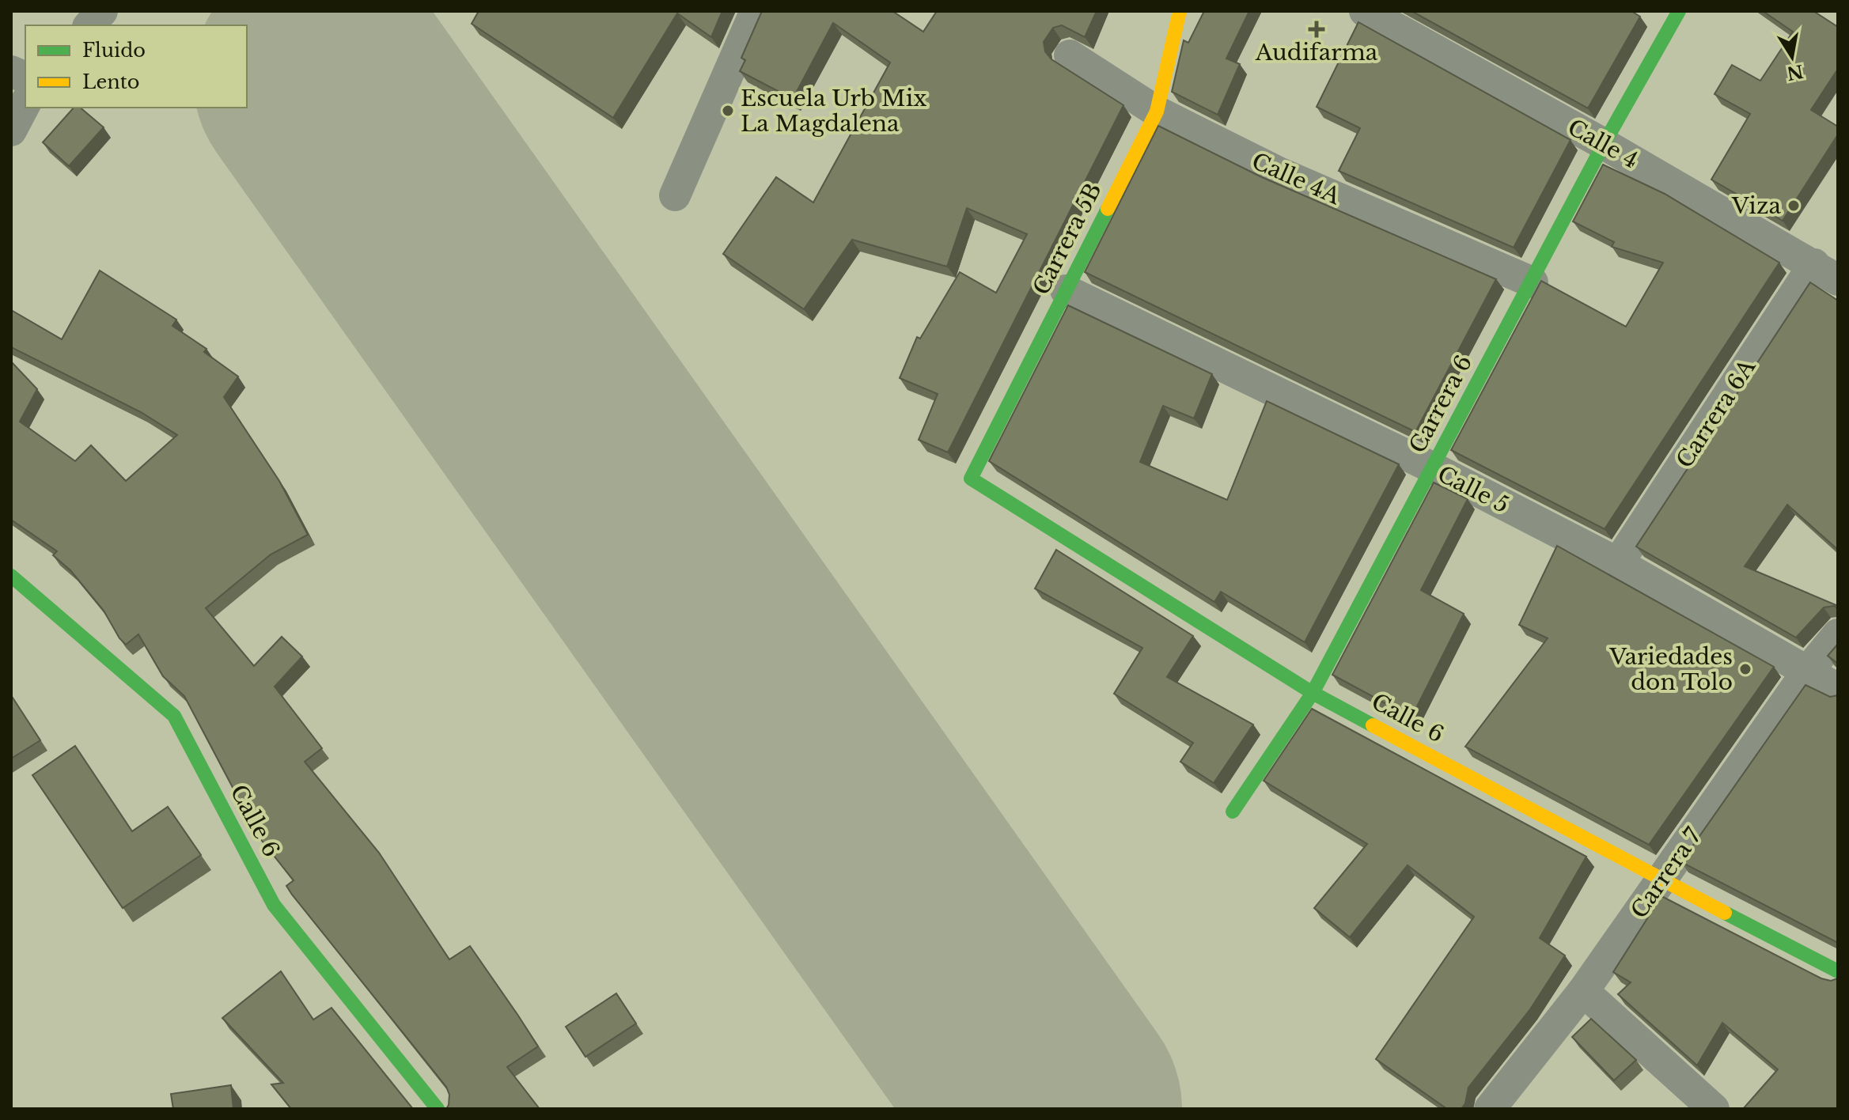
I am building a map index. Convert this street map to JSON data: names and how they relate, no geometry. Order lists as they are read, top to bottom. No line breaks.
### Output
{"streets":{"street":["Calle 4","Calle 4A","Carrera 5B","Carrera 6","Carrera 6A","Calle 5","Calle 6","Carrera 7"]},"crossings":[["Calle 4","Carrera 6"],["Calle 4","Carrera 6A"],["Calle 4A","Carrera 5B"],["Calle 4A","Carrera 6"],["Carrera 5B","Calle 5"],["Carrera 5B","Calle 6"],["Carrera 6","Calle 5"],["Carrera 6","Calle 6"],["Carrera 6A","Calle 5"],["Calle 5","Carrera 7"],["Calle 6","Carrera 7"]],"places":{"health":["Audifarma"],"other":["Escuela Urb Mix La Magdalena","Viza","Variedades don Tolo"]},"legend":["Fluido","Lento"],"north":"bottom"}
